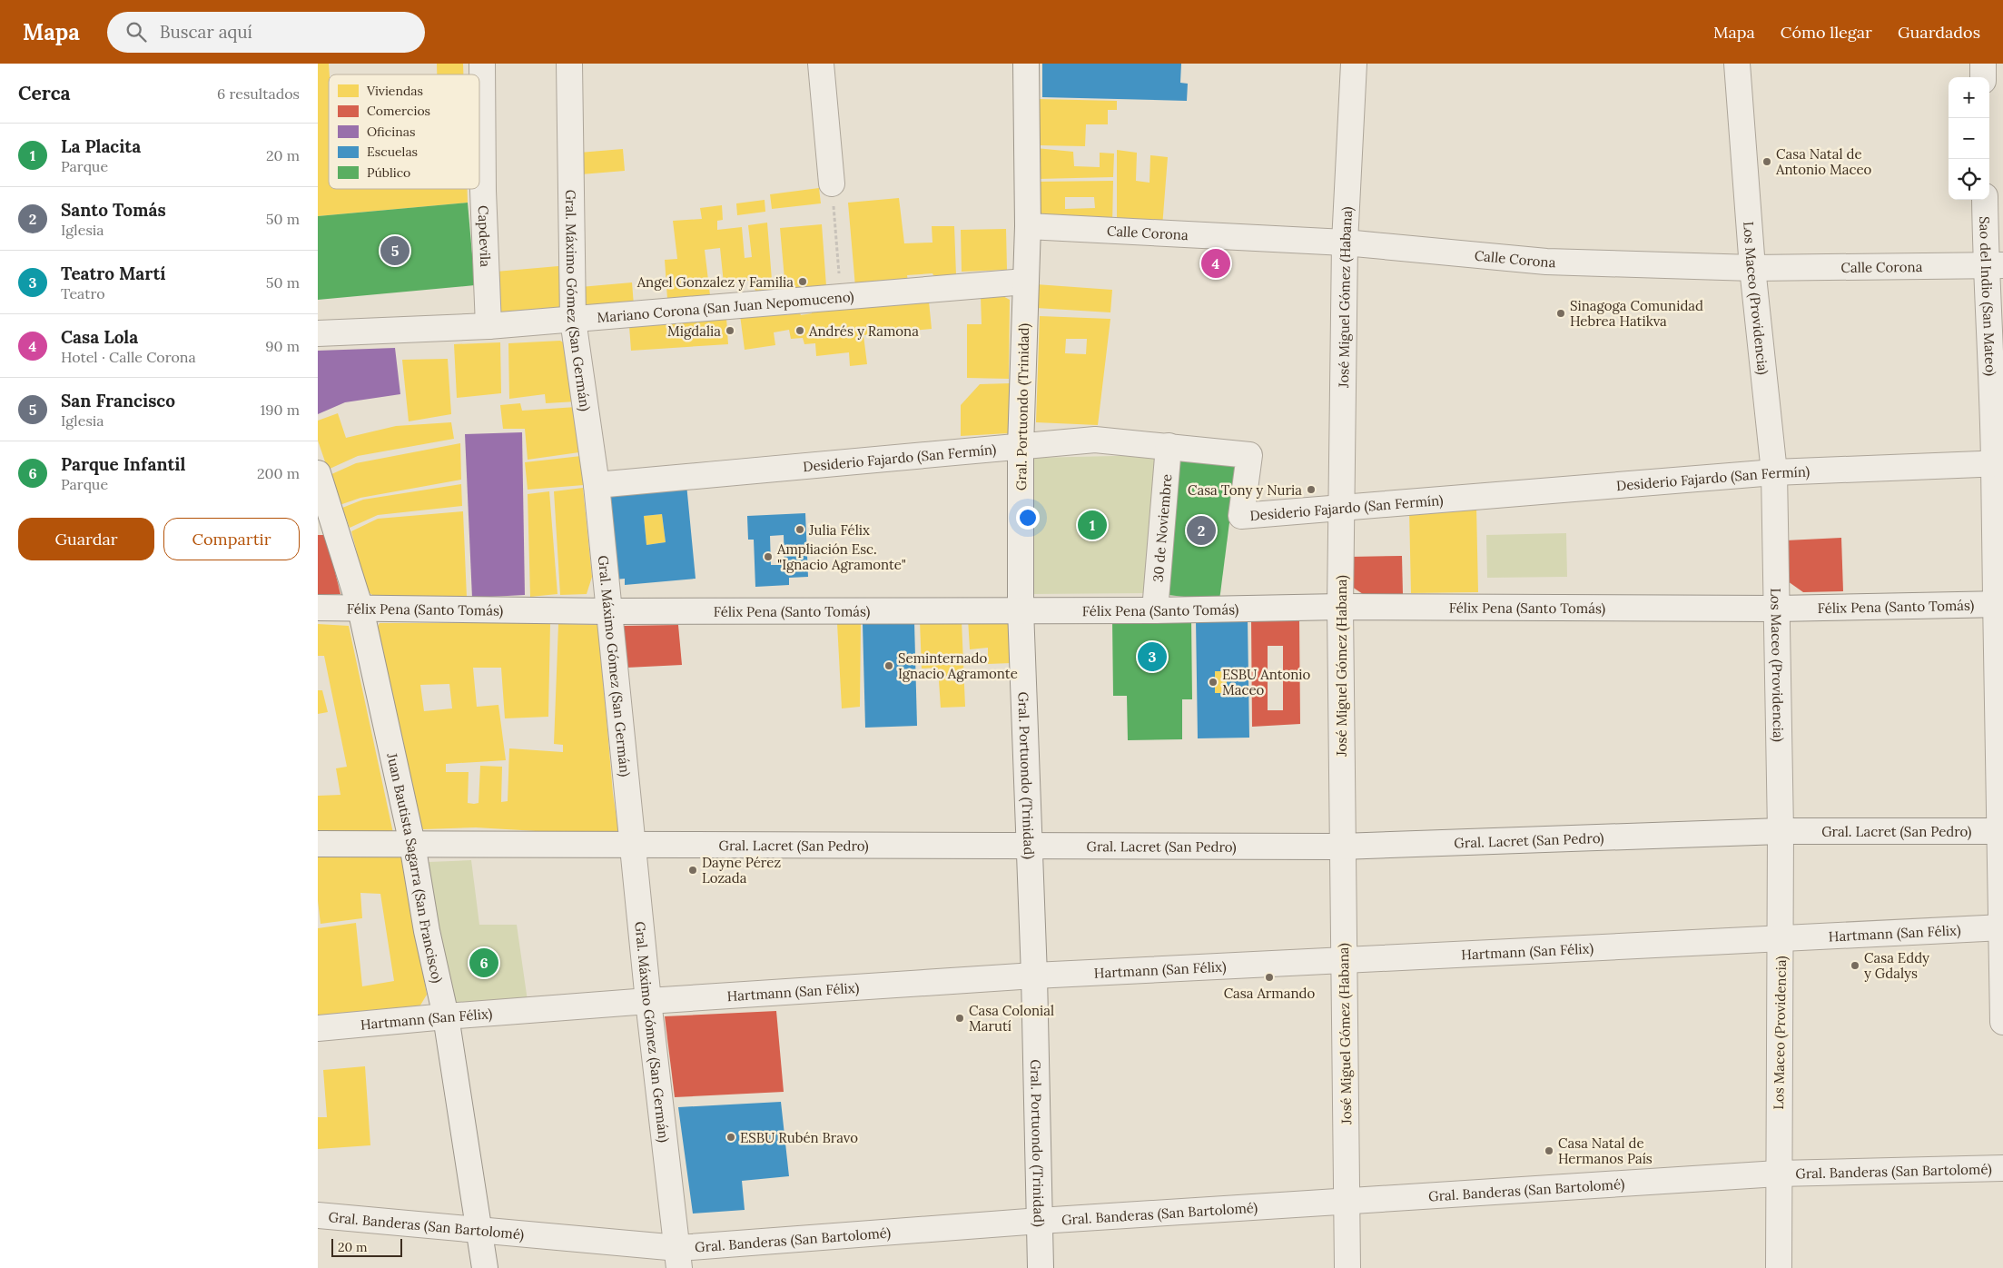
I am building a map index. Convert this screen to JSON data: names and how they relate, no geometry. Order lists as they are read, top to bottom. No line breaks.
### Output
{"streets":{"street":["Calle Corona","Capdevila","Sao del Indio (San Mateo)","José Miguel Gómez (Habana)","Los Maceo (Providencia)","Gral. Máximo Gómez (San Germán)","Mariano Corona (San Juan Nepomuceno)","Gral. Portuondo (Trinidad)","Desiderio Fajardo (San Fermín)","30 de Noviembre","Félix Pena (Santo Tomás)","Gral. Lacret (San Pedro)","Juan Bautista Sagarra (San Francisco)","Hartmann (San Félix)","Gral. Banderas (San Bartolomé)"]},"crossings":[["Calle Corona","Sao del Indio (San Mateo)"],["Calle Corona","José Miguel Gómez (Habana)"],["Calle Corona","Los Maceo (Providencia)"],["Calle Corona","Gral. Portuondo (Trinidad)"],["Capdevila","Mariano Corona (San Juan Nepomuceno)"],["Sao del Indio (San Mateo)","Desiderio Fajardo (San Fermín)"],["Sao del Indio (San Mateo)","Félix Pena (Santo Tomás)"],["Sao del Indio (San Mateo)","Gral. Lacret (San Pedro)"],["Sao del Indio (San Mateo)","Hartmann (San Félix)"],["José Miguel Gómez (Habana)","Desiderio Fajardo (San Fermín)"],["José Miguel Gómez (Habana)","Félix Pena (Santo Tomás)"],["José Miguel Gómez (Habana)","Gral. Lacret (San Pedro)"],["José Miguel Gómez (Habana)","Hartmann (San Félix)"],["José Miguel Gómez (Habana)","Gral. Banderas (San Bartolomé)"],["Los Maceo (Providencia)","Desiderio Fajardo (San Fermín)"],["Los Maceo (Providencia)","Félix Pena (Santo Tomás)"],["Los Maceo (Providencia)","Gral. Lacret (San Pedro)"],["Los Maceo (Providencia)","Hartmann (San Félix)"],["Los Maceo (Providencia)","Gral. Banderas (San Bartolomé)"],["Gral. Máximo Gómez (San Germán)","Mariano Corona (San Juan Nepomuceno)"],["Gral. Máximo Gómez (San Germán)","Desiderio Fajardo (San Fermín)"],["Gral. Máximo Gómez (San Germán)","Félix Pena (Santo Tomás)"],["Gral. Máximo Gómez (San Germán)","Gral. Lacret (San Pedro)"],["Gral. Máximo Gómez (San Germán)","Hartmann (San Félix)"],["Gral. Máximo Gómez (San Germán)","Gral. Banderas (San Bartolomé)"],["Mariano Corona (San Juan Nepomuceno)","Gral. Portuondo (Trinidad)"],["Gral. Portuondo (Trinidad)","Desiderio Fajardo (San Fermín)"],["Gral. Portuondo (Trinidad)","Félix Pena (Santo Tomás)"],["Gral. Portuondo (Trinidad)","Gral. Lacret (San Pedro)"],["Gral. Portuondo (Trinidad)","Hartmann (San Félix)"],["Gral. Portuondo (Trinidad)","Gral. Banderas (San Bartolomé)"],["Desiderio Fajardo (San Fermín)","30 de Noviembre"],["30 de Noviembre","Félix Pena (Santo Tomás)"],["Félix Pena (Santo Tomás)","Juan Bautista Sagarra (San Francisco)"],["Gral. Lacret (San Pedro)","Juan Bautista Sagarra (San Francisco)"],["Juan Bautista Sagarra (San Francisco)","Hartmann (San Félix)"],["Juan Bautista Sagarra (San Francisco)","Gral. Banderas (San Bartolomé)"]],"places":["Casa Natal de Antonio Maceo","Angel Gonzalez y Familia","Sinagoga Comunidad Hebrea Hatikva","Migdalia","Andrés y Ramona","Casa Tony y Nuria","Julia Félix","Ampliación Esc. \"Ignacio Agramonte\"","Seminternado Ignacio Agramonte","ESBU Antonio Maceo","Dayne Pérez Lozada","Casa Eddy y Gdalys","Casa Armando","Casa Colonial Marutí","ESBU Rubén Bravo","Casa Natal de Hermanos País"],"legend":["Viviendas","Comercios","Oficinas","Escuelas","Público"],"scale_bar":"20 m","page":{"header":"Mapa","search":"Buscar aquí","nav":["Mapa","Cómo llegar","Guardados"],"heading":["Cerca","6 resultados"],"map_buttons":["+","−"],"list":[{"mark":"1","name":"La Placita","note":"Parque","value":"20 m"},{"mark":"2","name":"Santo Tomás","note":"Iglesia","value":"50 m"},{"mark":"3","name":"Teatro Martí","note":"Teatro","value":"50 m"},{"mark":"4","name":"Casa Lola","note":"Hotel · Calle Corona","value":"90 m"},{"mark":"5","name":"San Francisco","note":"Iglesia","value":"190 m"},{"mark":"6","name":"Parque Infantil","note":"Parque","value":"200 m"}],"pins":["5","4","1","2","3","6"],"buttons":["Guardar","Compartir"],"scale":"20 m"}}
